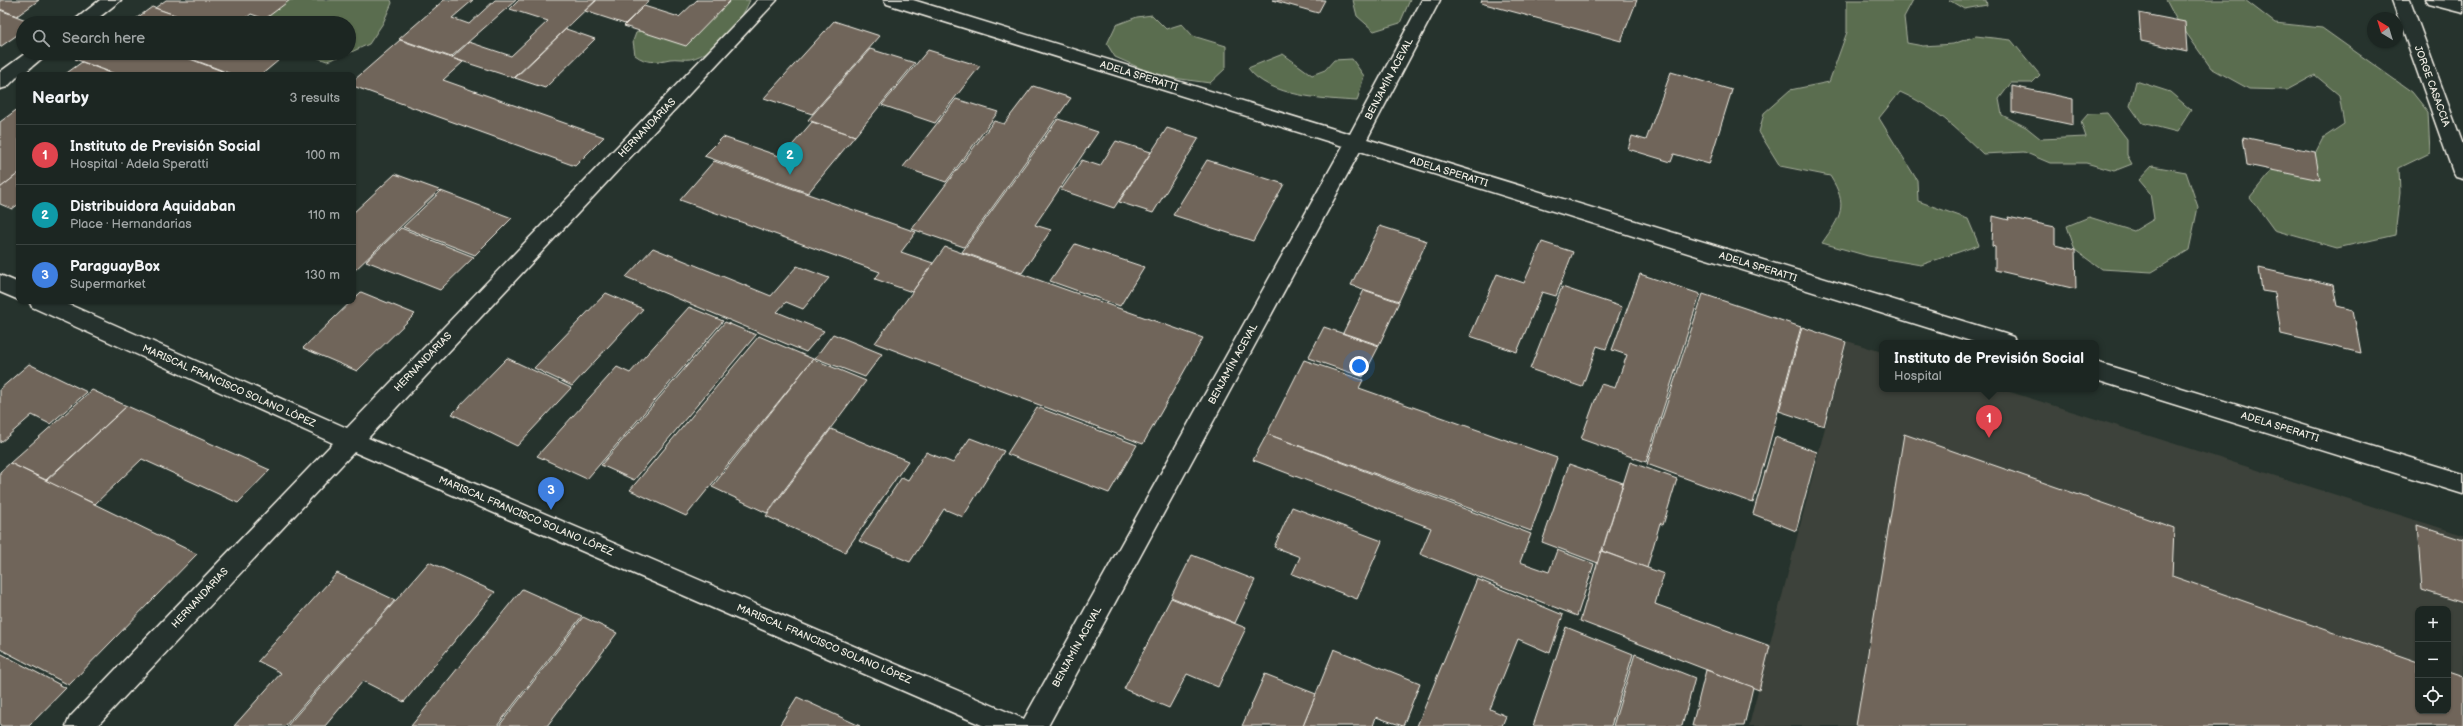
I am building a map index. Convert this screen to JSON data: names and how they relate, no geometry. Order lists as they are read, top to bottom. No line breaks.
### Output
{"streets":{"street":["ADELA SPERATTI","BENJAMÍN ACEVAL","JORGE CASACCIA","HERNANDARIAS","MARISCAL FRANCISCO SOLANO LÓPEZ"]},"crossings":[["ADELA SPERATTI","BENJAMÍN ACEVAL"],["HERNANDARIAS","MARISCAL FRANCISCO SOLANO LÓPEZ"]],"north":"top left","page":{"search":"Search here","heading":["Nearby","3 results"],"list":[{"mark":"1","name":"Instituto de Previsión Social","note":"Hospital · Adela Speratti","value":"100 m"},{"mark":"2","name":"Distribuidora Aquidaban","note":"Place · Hernandarias","value":"110 m"},{"mark":"3","name":"ParaguayBox","note":"Supermarket","value":"130 m"}],"pins":["2","1","3"],"popup":["Instituto de Previsión Social","Hospital"],"map_buttons":["+","−"]}}
